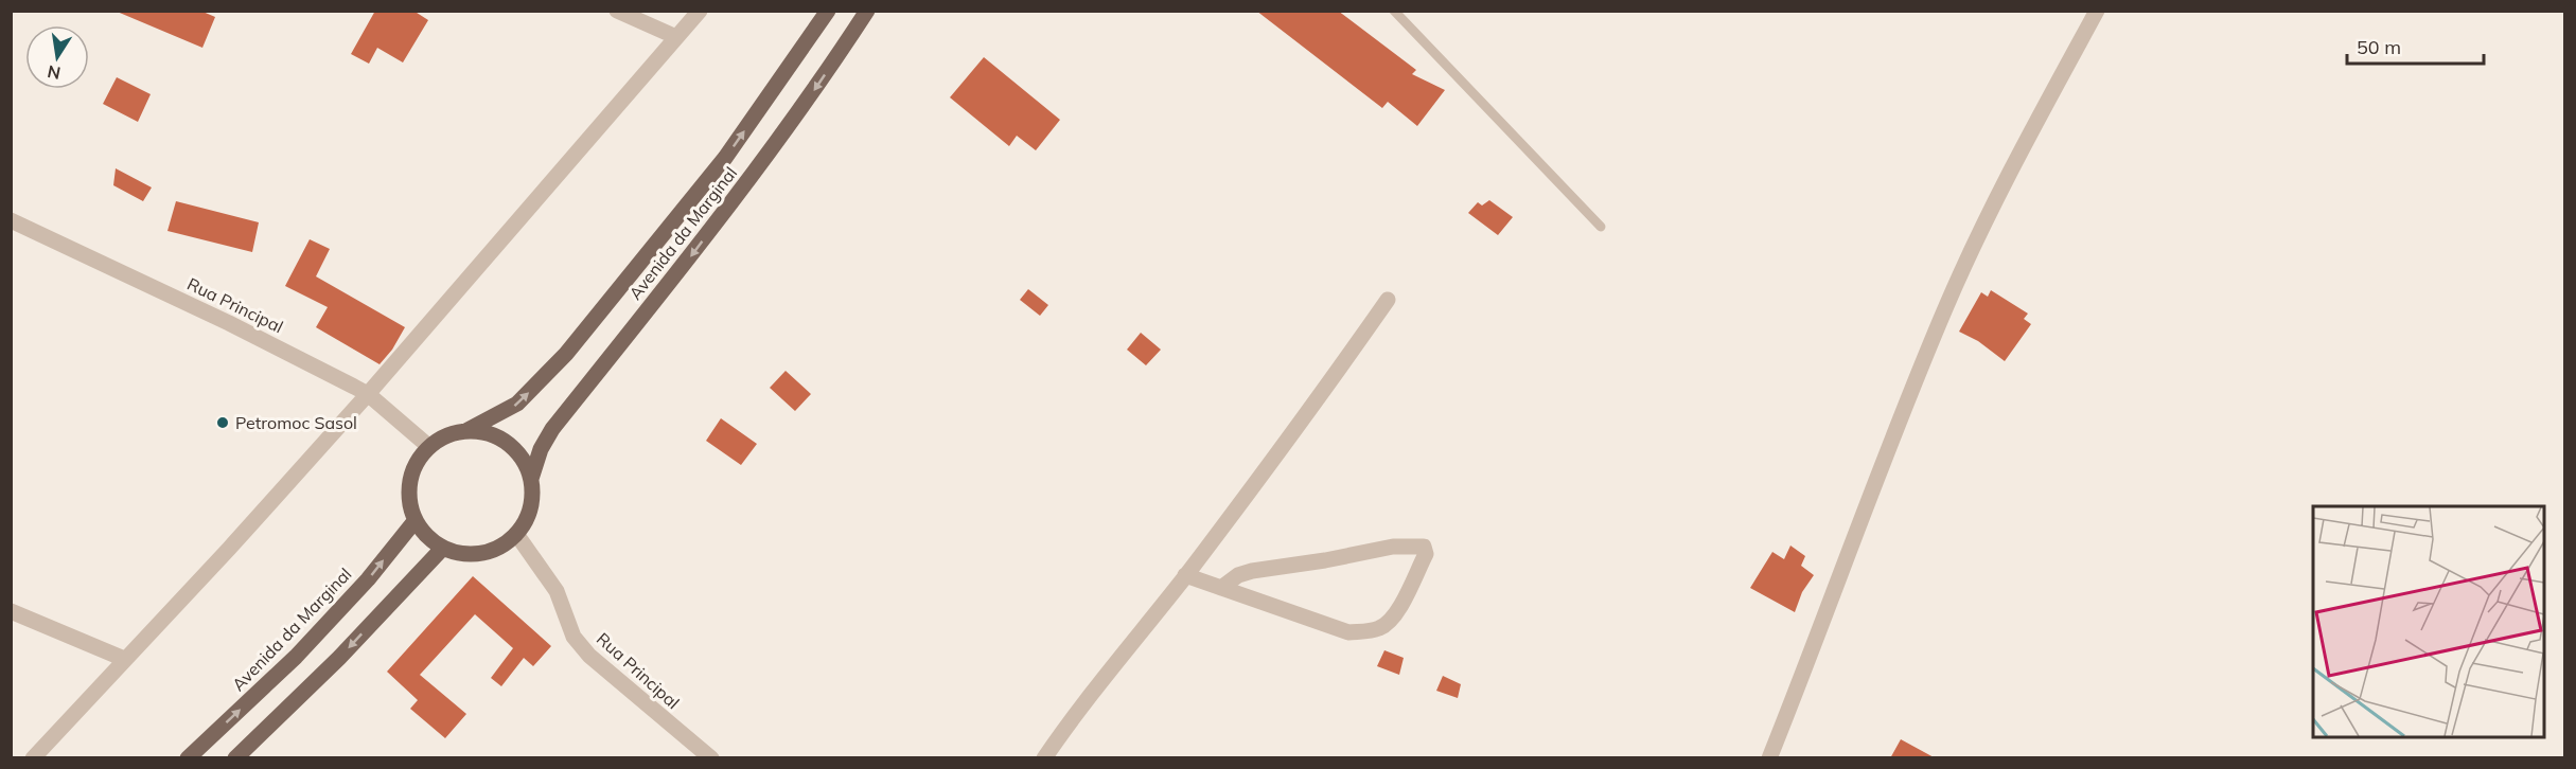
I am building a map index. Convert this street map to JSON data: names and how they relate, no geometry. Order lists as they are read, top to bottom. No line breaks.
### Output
{"streets":{"main road":["Avenida da Marginal"],"street":["Rua Principal"]},"crossings":[["Avenida da Marginal","Rua Principal"]],"places":["Petromoc Sasol"],"scale_bar":"50 m","north":"bottom"}
